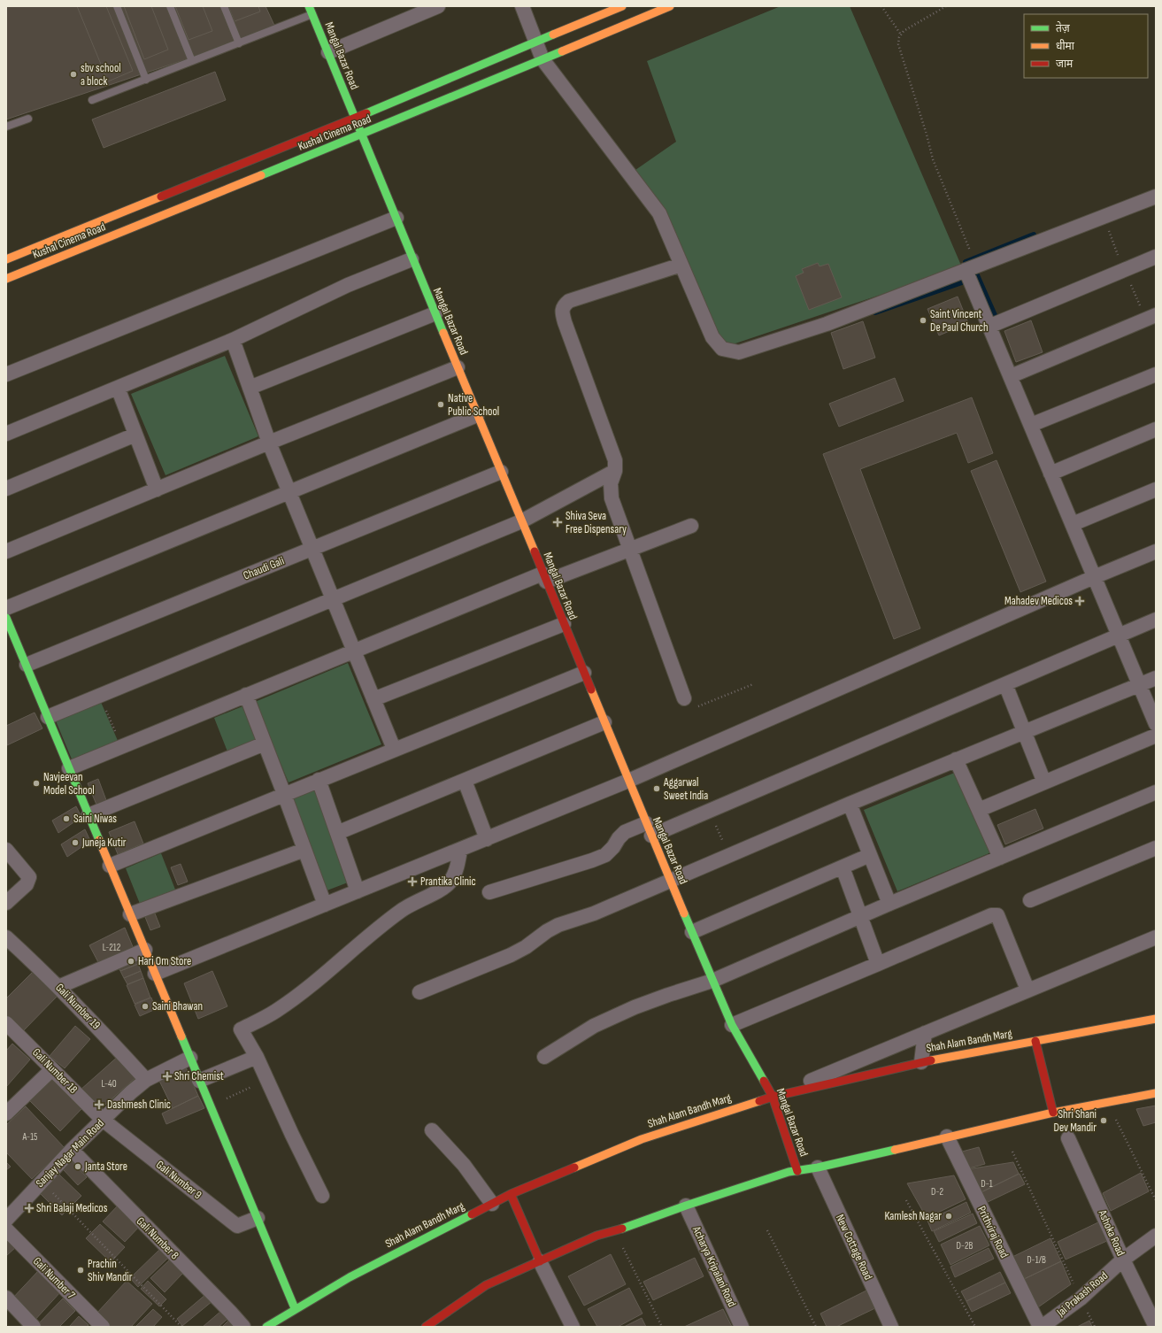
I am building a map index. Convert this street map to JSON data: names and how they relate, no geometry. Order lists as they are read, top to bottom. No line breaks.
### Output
{"streets":{"street":["Mangal Bazar Road","Kushal Cinema Road","Chaudi Gali","Gali Number 19","Shah Alam Bandh Marg","Gali Number 18","Sanjay Nagar Main Road","Gali Number 9","Prithviraj Road","Ashoka Road","Gali Number 8","New Cottage Road","Acharya Kripalani Road","Gali Number 7","Jai Prakash Road"]},"crossings":[["Mangal Bazar Road","Kushal Cinema Road"],["Mangal Bazar Road","Chaudi Gali"],["Mangal Bazar Road","Shah Alam Bandh Marg"],["Gali Number 19","Sanjay Nagar Main Road"],["Gali Number 18","Sanjay Nagar Main Road"],["Gali Number 18","Gali Number 9"],["Sanjay Nagar Main Road","Gali Number 9"],["Sanjay Nagar Main Road","Gali Number 8"],["Prithviraj Road","Jai Prakash Road"],["Ashoka Road","Jai Prakash Road"]],"places":{"other":["sbv school a block","Saint Vincent De Paul Church","Native Public School","Navjeevan Model School","Aggarwal Sweet India","Saini Niwas","Juneja Kutir","Hari Om Store","Saini Bhawan","Shri Shani Dev Mandir","Janta Store","Kamlesh Nagar","Prachin Shiv Mandir"],"health":["Shiva Seva Free Dispensary","Mahadev Medicos","Prantika Clinic","Shri Chemist","Dashmesh Clinic","Shri Balaji Medicos"]},"house_numbers":["L-212","L-40","A-15","D-1","D-2","D-2B","D-1/B"],"legend":["तेज़","धीमा","जाम"]}
